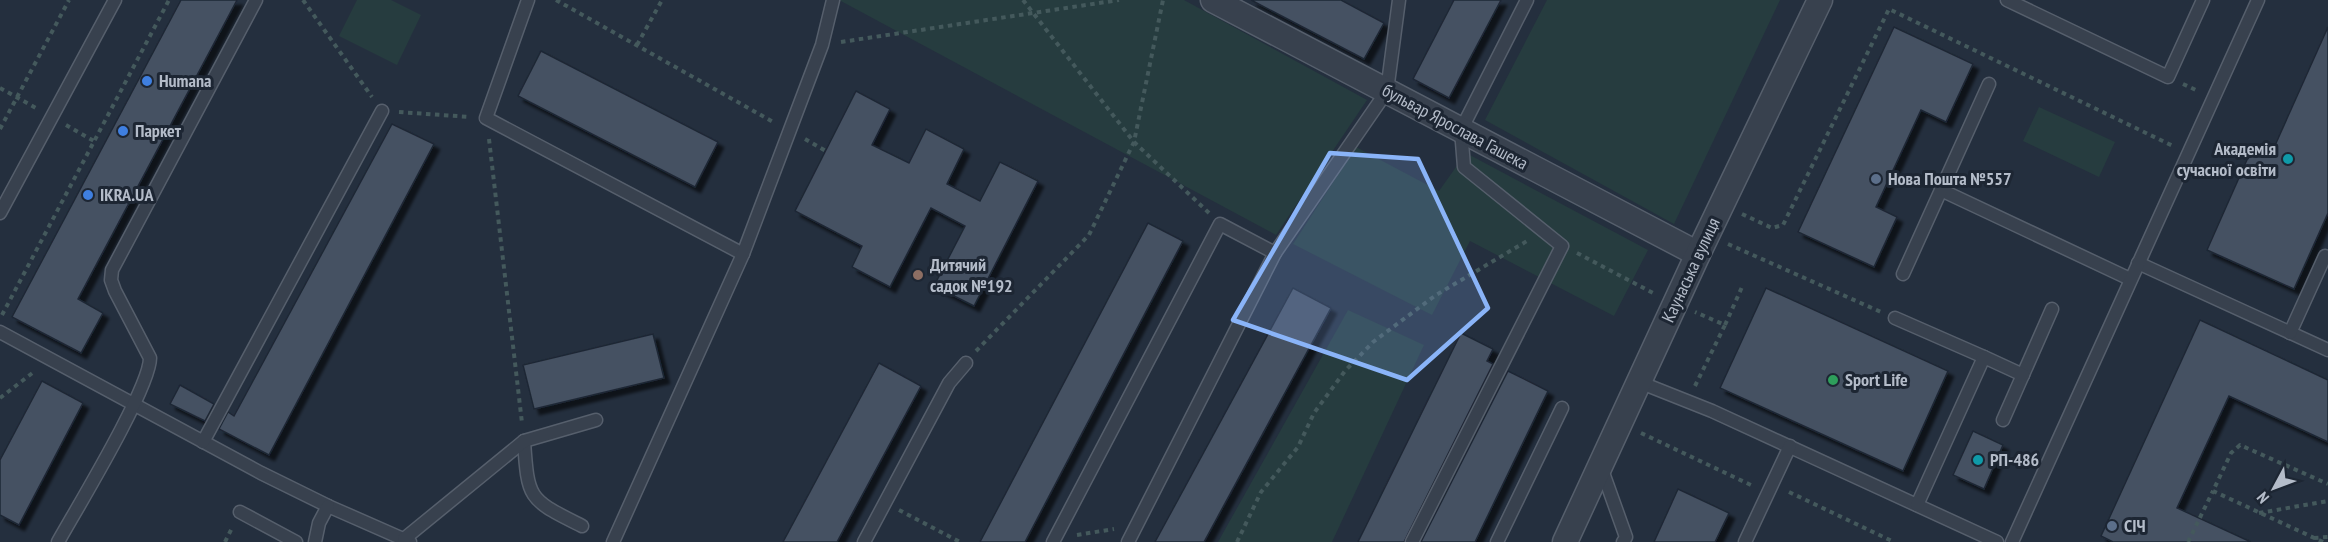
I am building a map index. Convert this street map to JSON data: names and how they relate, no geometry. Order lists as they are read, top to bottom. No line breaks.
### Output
{"streets":{"street":["бульвар Ярослава Гашека","Каунаська вулиця"]},"crossings":[["бульвар Ярослава Гашека","Каунаська вулиця"]],"places":["Humana","Паркет","Академія сучасної освіти","Нова Пошта №557","ІКRA.UA","Дитячий садок №192","Sport Life","РП-486","СІЧ"],"north":"bottom left"}
